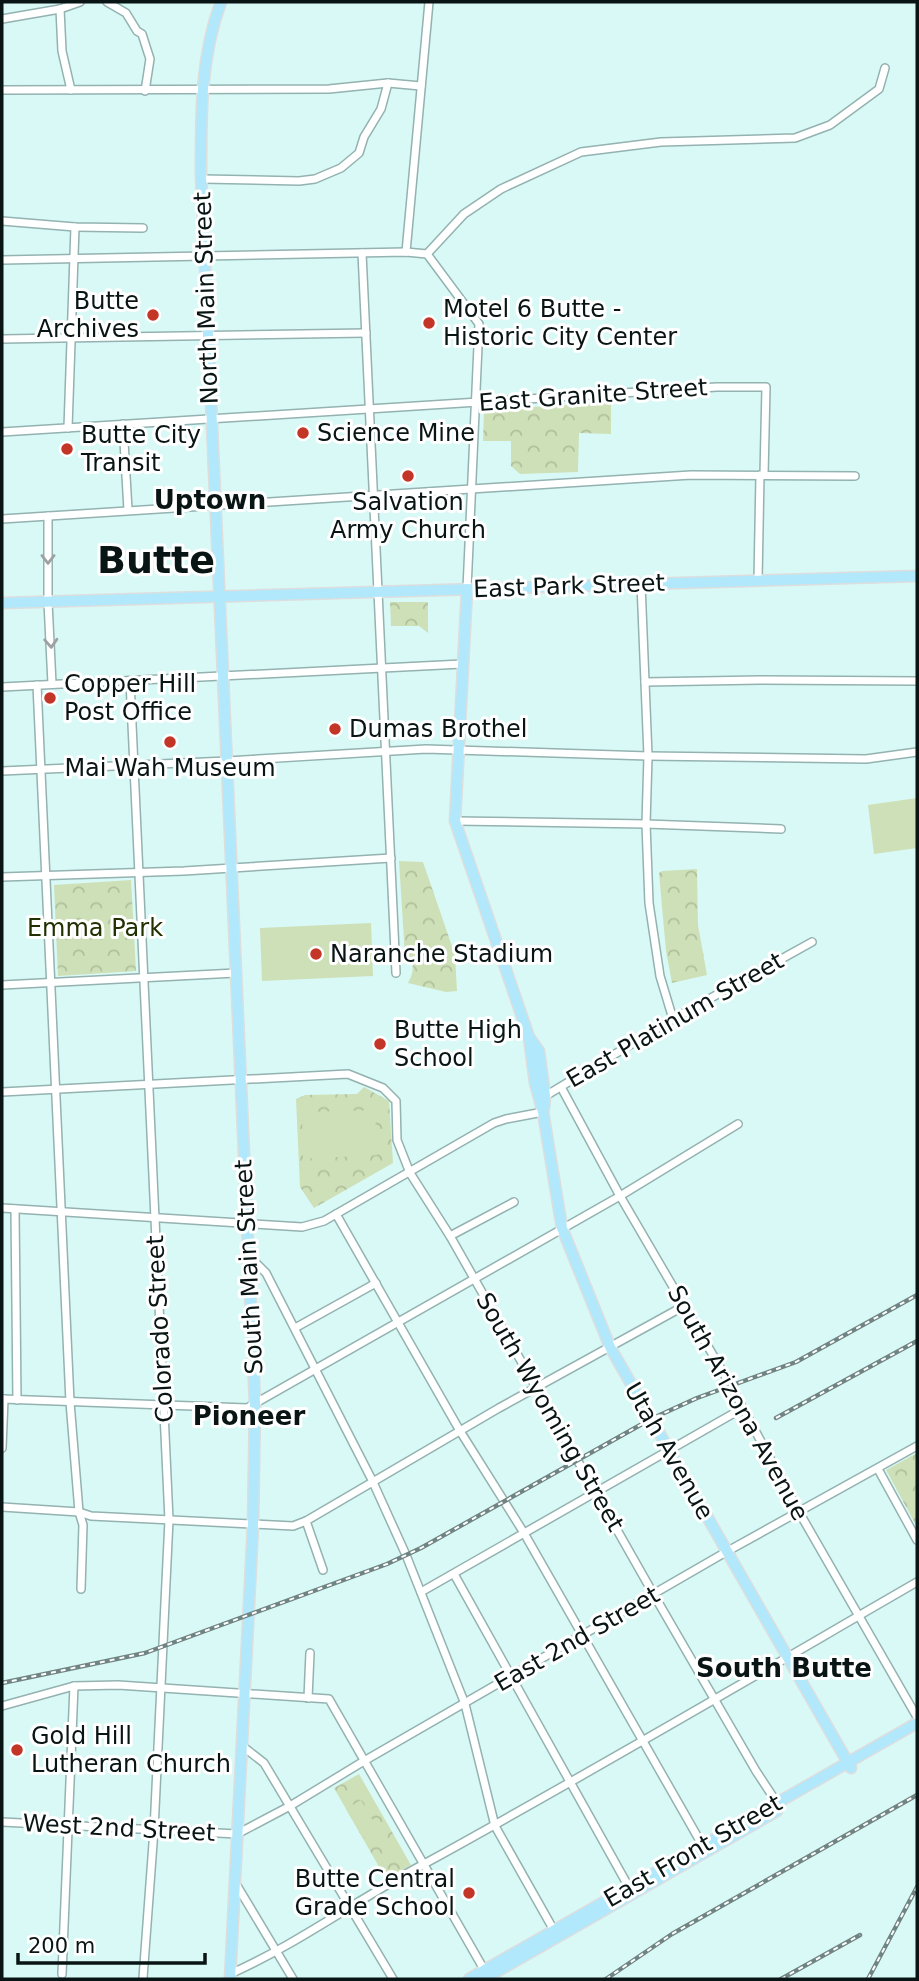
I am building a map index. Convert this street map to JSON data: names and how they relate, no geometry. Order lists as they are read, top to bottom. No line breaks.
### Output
{"streets":{"main road":["North Main Street","East Park Street","South Main Street","Utah Avenue","East Front Street"],"street":["East Granite Street","East Platinum Street","Colorado Street","South Arizona Avenue","South Wyoming Street","East 2nd Street","West 2nd Street"]},"crossings":[["North Main Street","East Granite Street"],["North Main Street","East Park Street"],["North Main Street","South Main Street"],["East Park Street","South Main Street"],["East Platinum Street","South Arizona Avenue"],["East Platinum Street","Utah Avenue"],["South Main Street","South Wyoming Street"],["South Main Street","East 2nd Street"],["South Main Street","West 2nd Street"],["Colorado Street","West 2nd Street"],["South Arizona Avenue","East 2nd Street"],["South Wyoming Street","East 2nd Street"],["South Wyoming Street","East Front Street"],["Utah Avenue","East 2nd Street"],["Utah Avenue","East Front Street"],["East 2nd Street","West 2nd Street"]],"districts":["Uptown","Butte","Pioneer","South Butte"],"parks":["Emma Park"],"places":["Butte Archives","Motel 6 Butte - Historic City Center","Science Mine","Butte City Transit","Salvation Army Church","Copper Hill Post Office","Dumas Brothel","Mai Wah Museum","Naranche Stadium","Butte High School","Gold Hill Lutheran Church","Butte Central Grade School"],"scale_bar":"200 m"}
